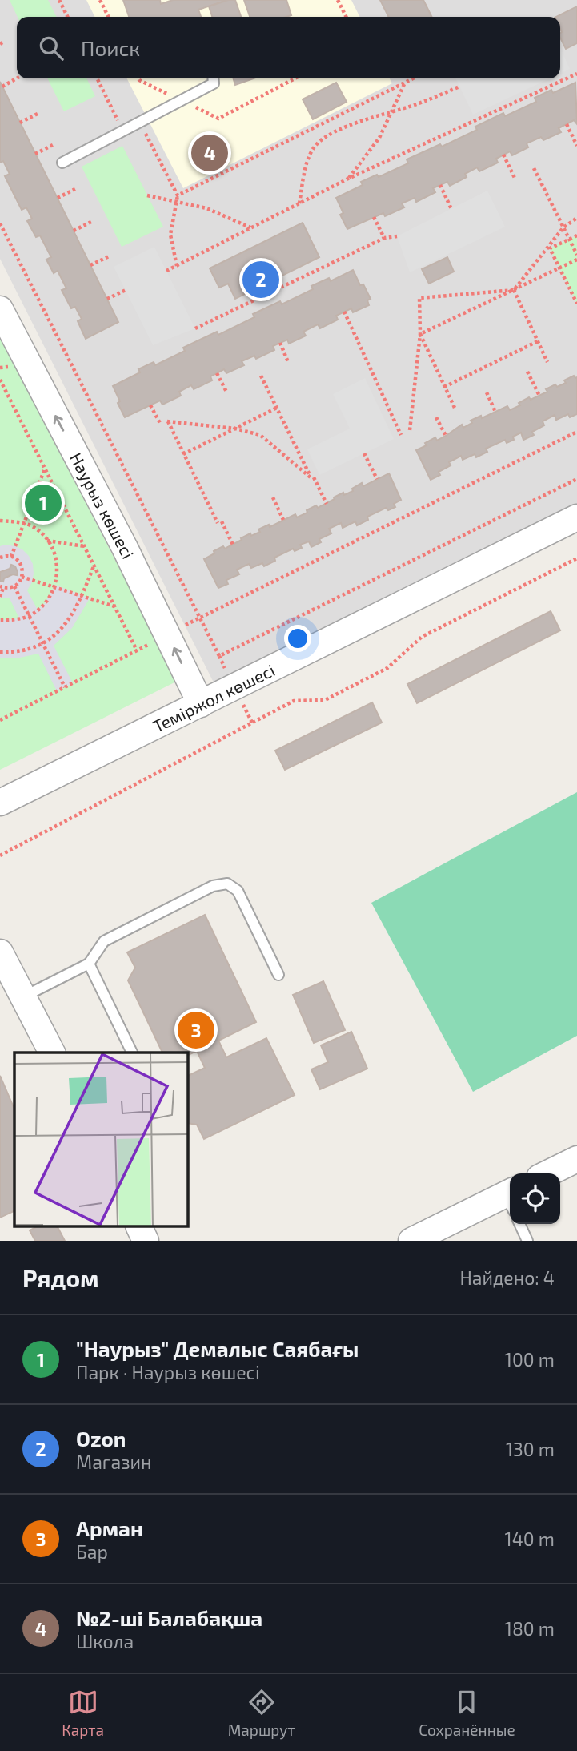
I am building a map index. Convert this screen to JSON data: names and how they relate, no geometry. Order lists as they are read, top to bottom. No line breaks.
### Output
{"streets":{"street":["Наурыз көшесі","Теміржол көшесі"]},"crossings":[["Наурыз көшесі","Теміржол көшесі"]],"one_way":["Наурыз көшесі"],"page":{"search":"Поиск","pins":["4","2","1","3"],"heading":["Рядом","Найдено: 4"],"list":[{"mark":"1","name":"\"Наурыз\" Демалыс Саябағы","note":"Парк · Наурыз көшесі","value":"100 m"},{"mark":"2","name":"Ozon","note":"Магазин","value":"130 m"},{"mark":"3","name":"Арман","note":"Бар","value":"140 m"},{"mark":"4","name":"№2-ші Балабақша","note":"Школа","value":"180 m"}],"nav":["Карта","Маршрут","Сохранённые"]}}
